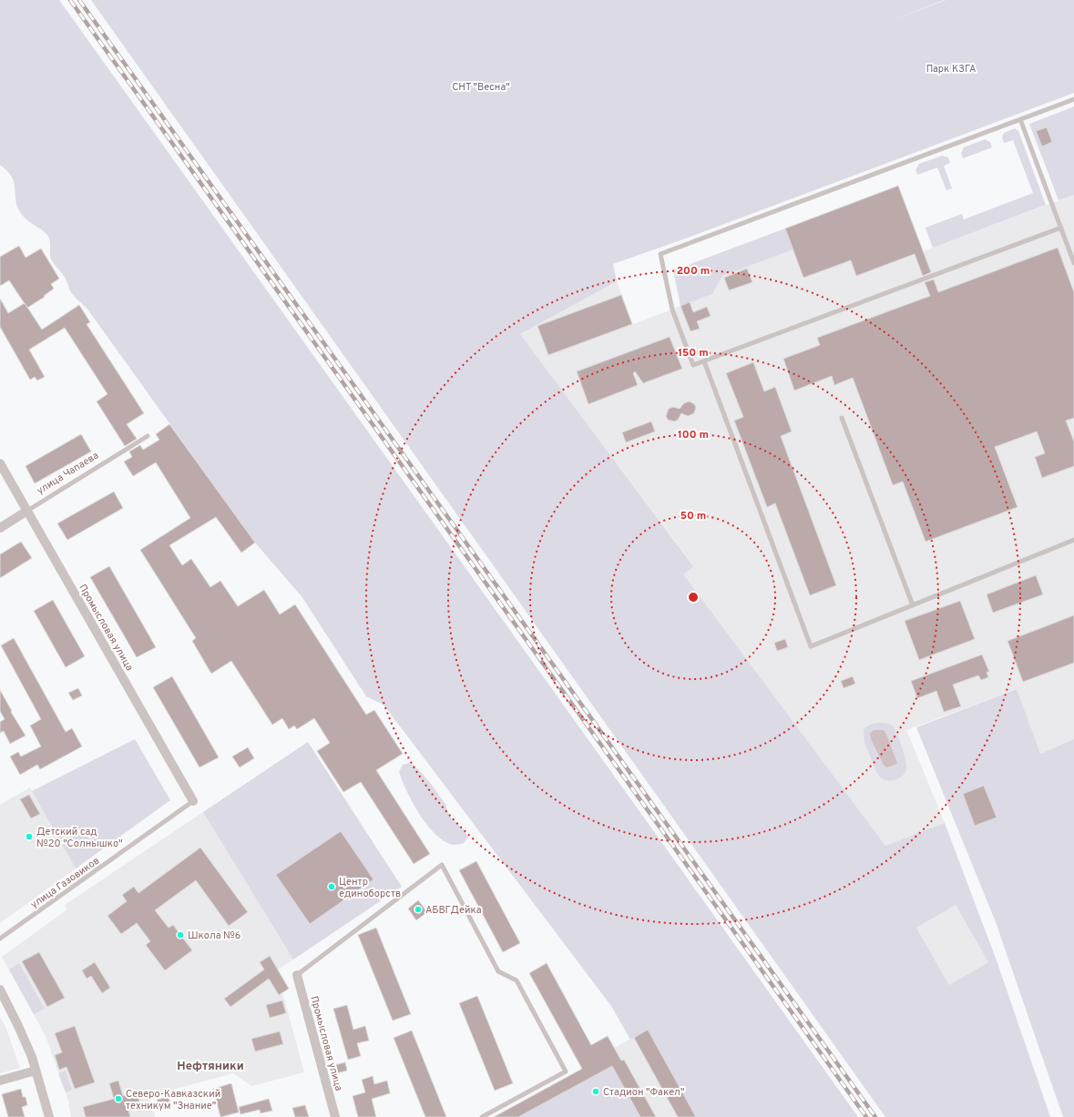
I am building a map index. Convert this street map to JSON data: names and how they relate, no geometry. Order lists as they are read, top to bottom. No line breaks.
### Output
{"streets":{"street":["улица Чапаева","Промысловая улица"],"lane":["улица Газовиков"]},"crossings":[["улица Чапаева","Промысловая улица"],["Промысловая улица","улица Газовиков"]],"districts":["Нефтяники"],"parks":["Парк КЗГА","СНТ \"Весна\""],"places":["Детский сад №20 \"Солнышко\"","Центр единоборств","АБВГДейка","Школа №6","Стадион \"Факел\"","Северо-Кавказский техникум \"Знание\""],"rings":["200 m","150 m","100 m","50 m"]}
